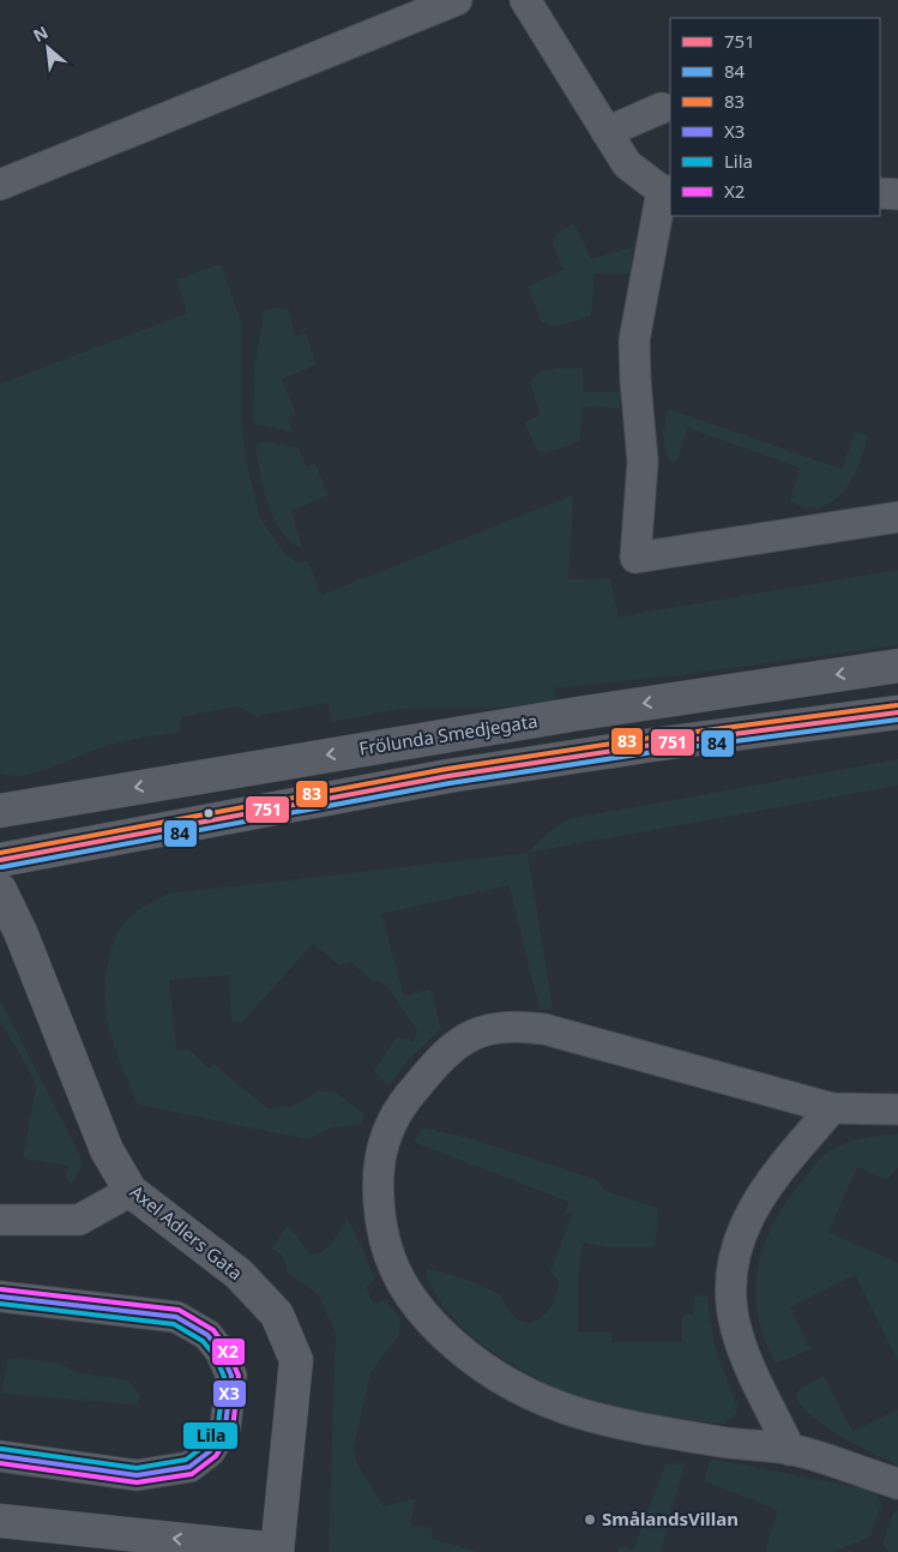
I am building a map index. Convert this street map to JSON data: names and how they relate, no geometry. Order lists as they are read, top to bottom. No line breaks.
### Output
{"streets":{"street":["Frölunda Smedjegata","Axel Adlers Gata"]},"places":["SmålandsVillan"],"lines":["transit line 83","transit line 751","transit line 84","transit line X2","transit line X3","transit line Lila"],"legend":["751","84","83","X3","Lila","X2"],"north":"top left"}
